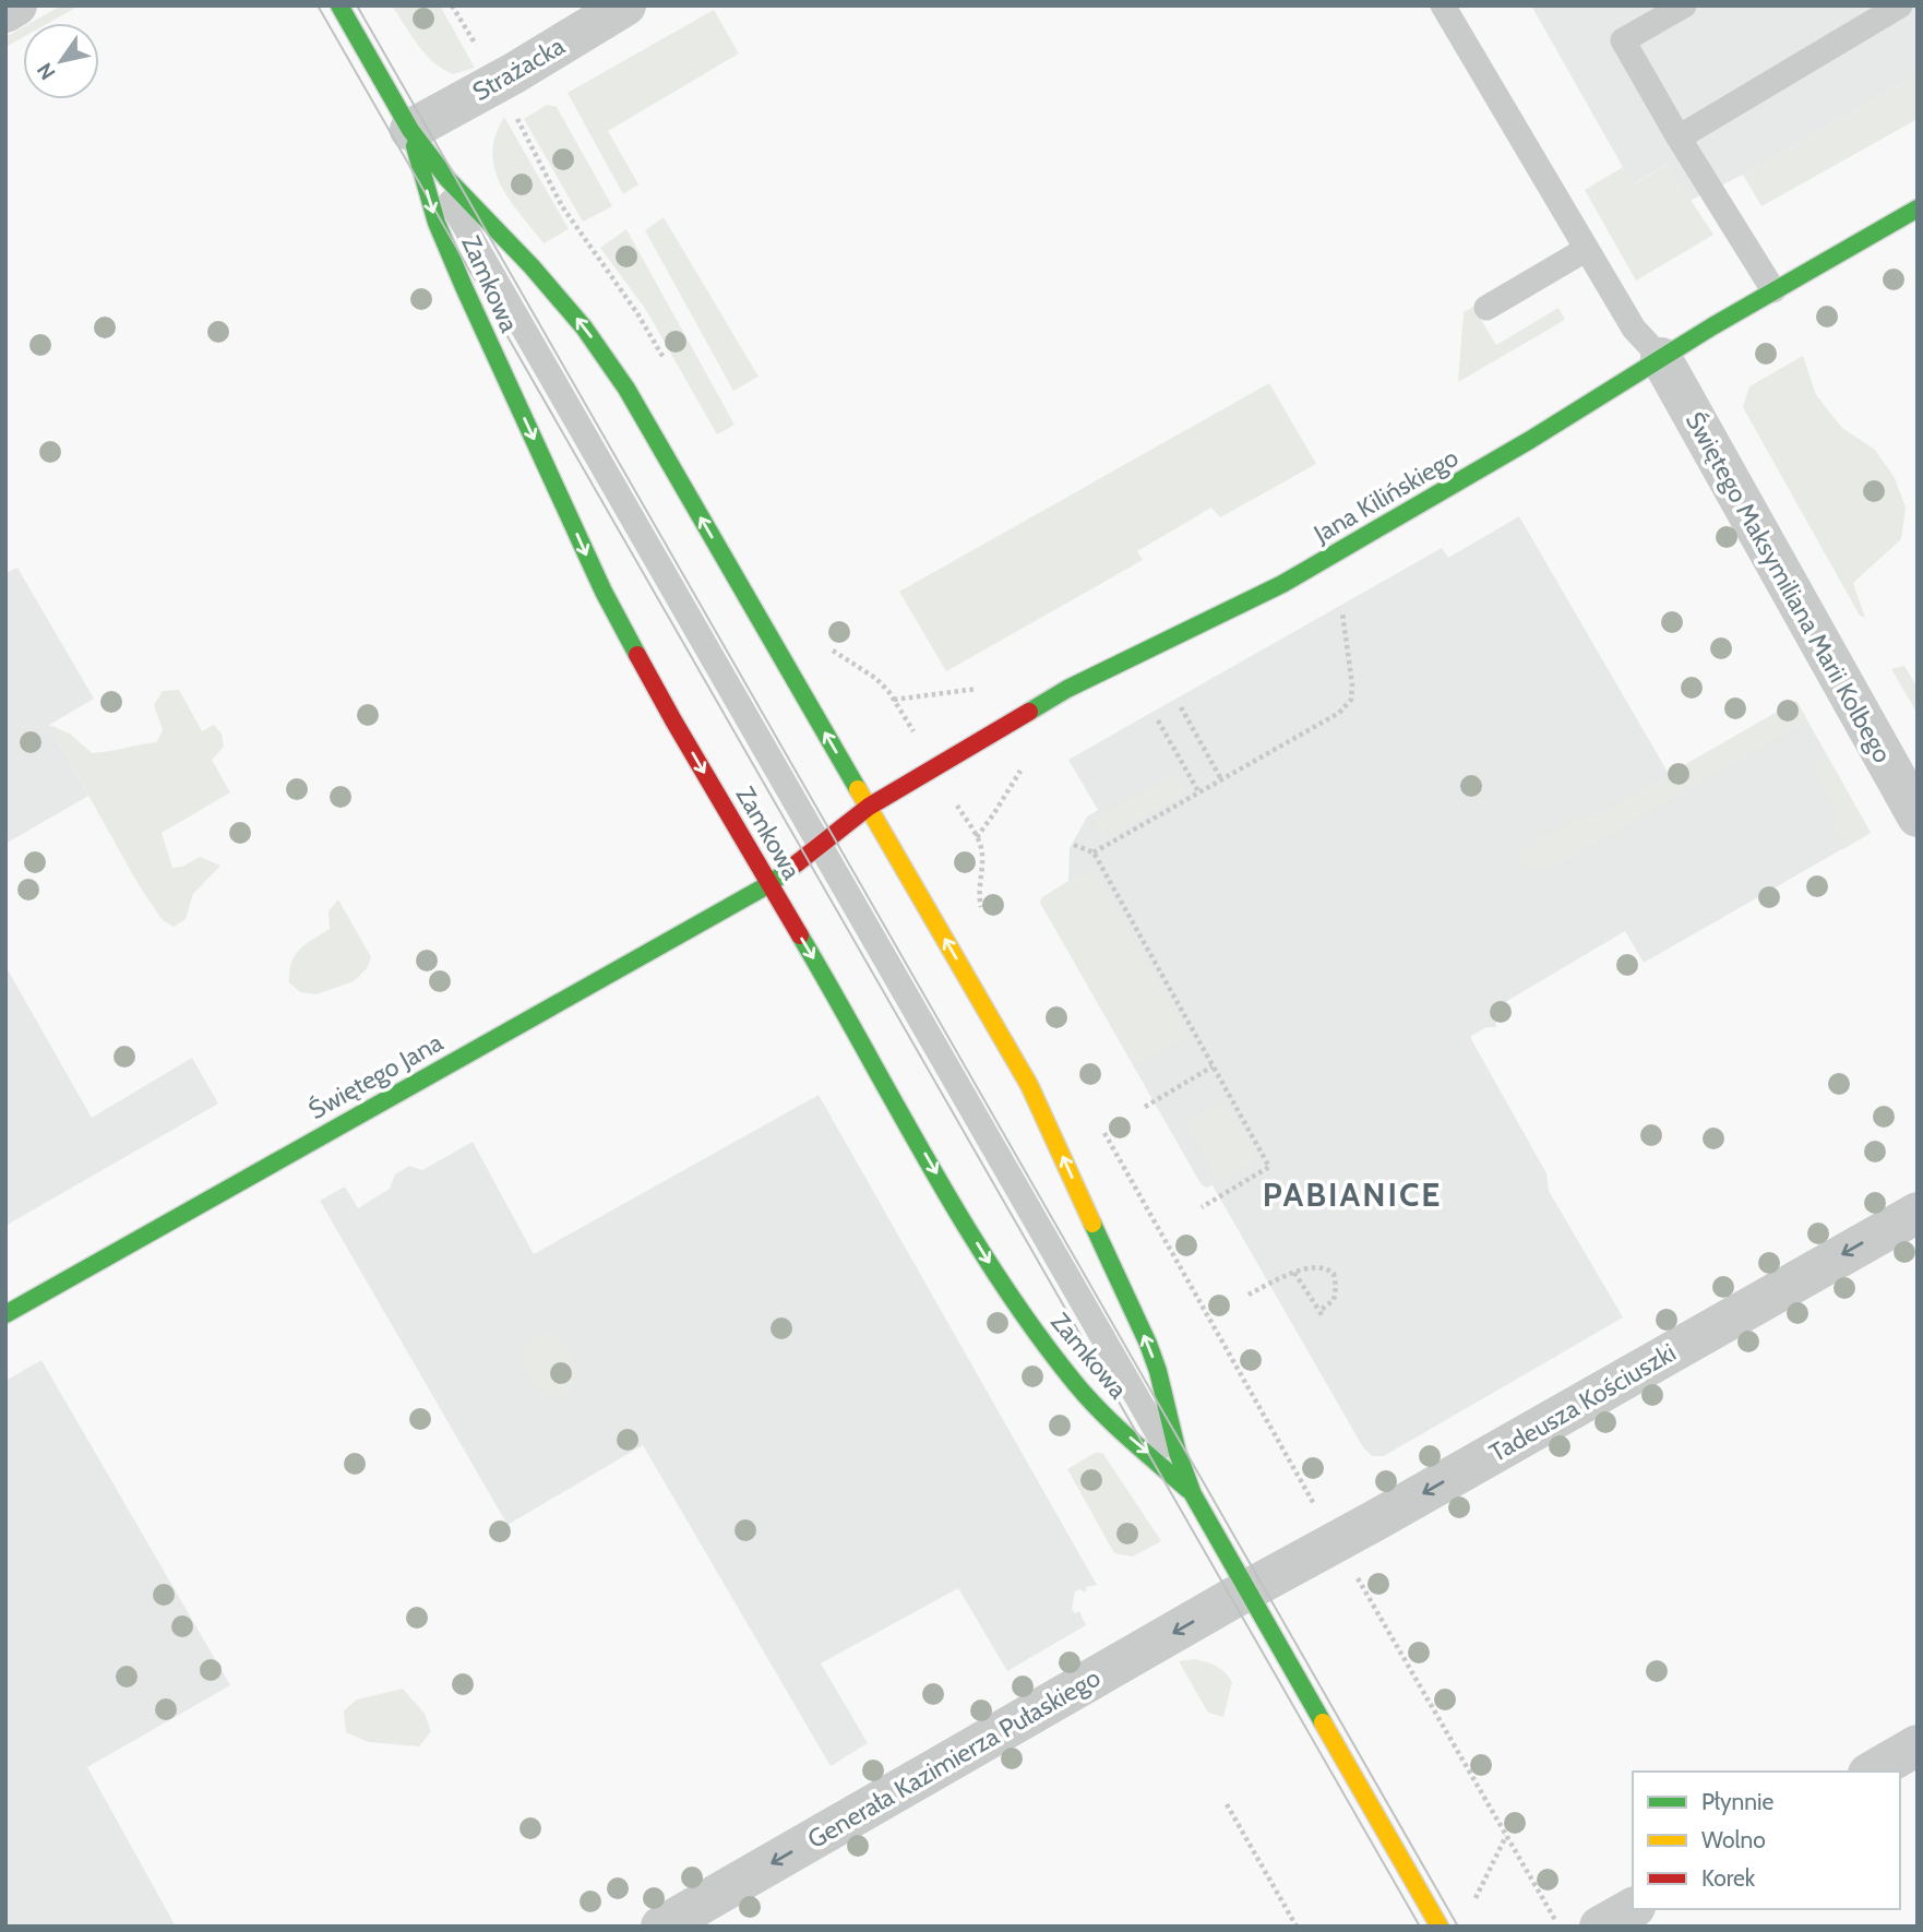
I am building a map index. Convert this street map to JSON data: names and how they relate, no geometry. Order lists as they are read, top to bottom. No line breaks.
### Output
{"streets":{"street":["Strażacka","Zamkowa","Jana Kilińskiego","Świętego Maksymiliana Marii Kolbego","Świętego Jana","Tadeusza Kościuszki","Generała Kazimierza Pułaskiego"]},"crossings":[["Strażacka","Zamkowa"],["Zamkowa","Jana Kilińskiego"],["Zamkowa","Świętego Jana"],["Zamkowa","Tadeusza Kościuszki"],["Zamkowa","Generała Kazimierza Pułaskiego"],["Jana Kilińskiego","Świętego Maksymiliana Marii Kolbego"],["Jana Kilińskiego","Świętego Jana"],["Tadeusza Kościuszki","Generała Kazimierza Pułaskiego"]],"one_way":["Tadeusza Kościuszki","Generała Kazimierza Pułaskiego"],"districts":["PABIANICE"],"legend":["Płynnie","Wolno","Korek"],"north":"bottom left"}
